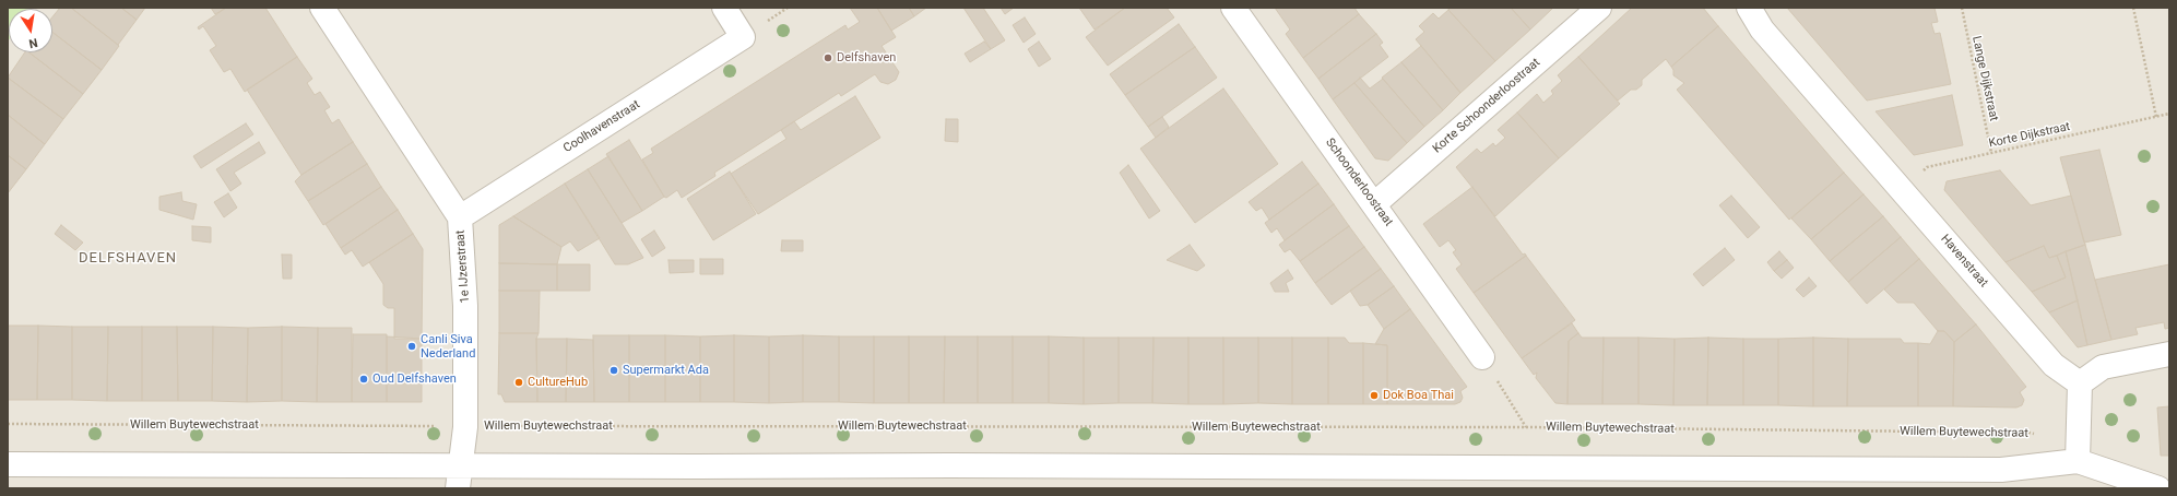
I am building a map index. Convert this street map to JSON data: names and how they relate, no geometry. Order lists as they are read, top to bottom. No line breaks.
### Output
{"streets":{"street":["Korte Schoonderloostraat","Coolhavenstraat","Schoonderloostraat","Havenstraat","1e IJzerstraat"],"path":["Lange Dijkstraat","Korte Dijkstraat","Willem Buytewechstraat"]},"crossings":[["Lange Dijkstraat","Korte Dijkstraat"],["Korte Schoonderloostraat","Schoonderloostraat"],["Coolhavenstraat","1e IJzerstraat"],["Korte Dijkstraat","Havenstraat"],["1e IJzerstraat","Willem Buytewechstraat"]],"districts":["DELFSHAVEN"],"places":["Delfshaven","Canli Siva Nederland","Supermarkt Ada","Oud Delfshaven","CultureHub","Dok Boa Thai"],"north":"bottom"}
